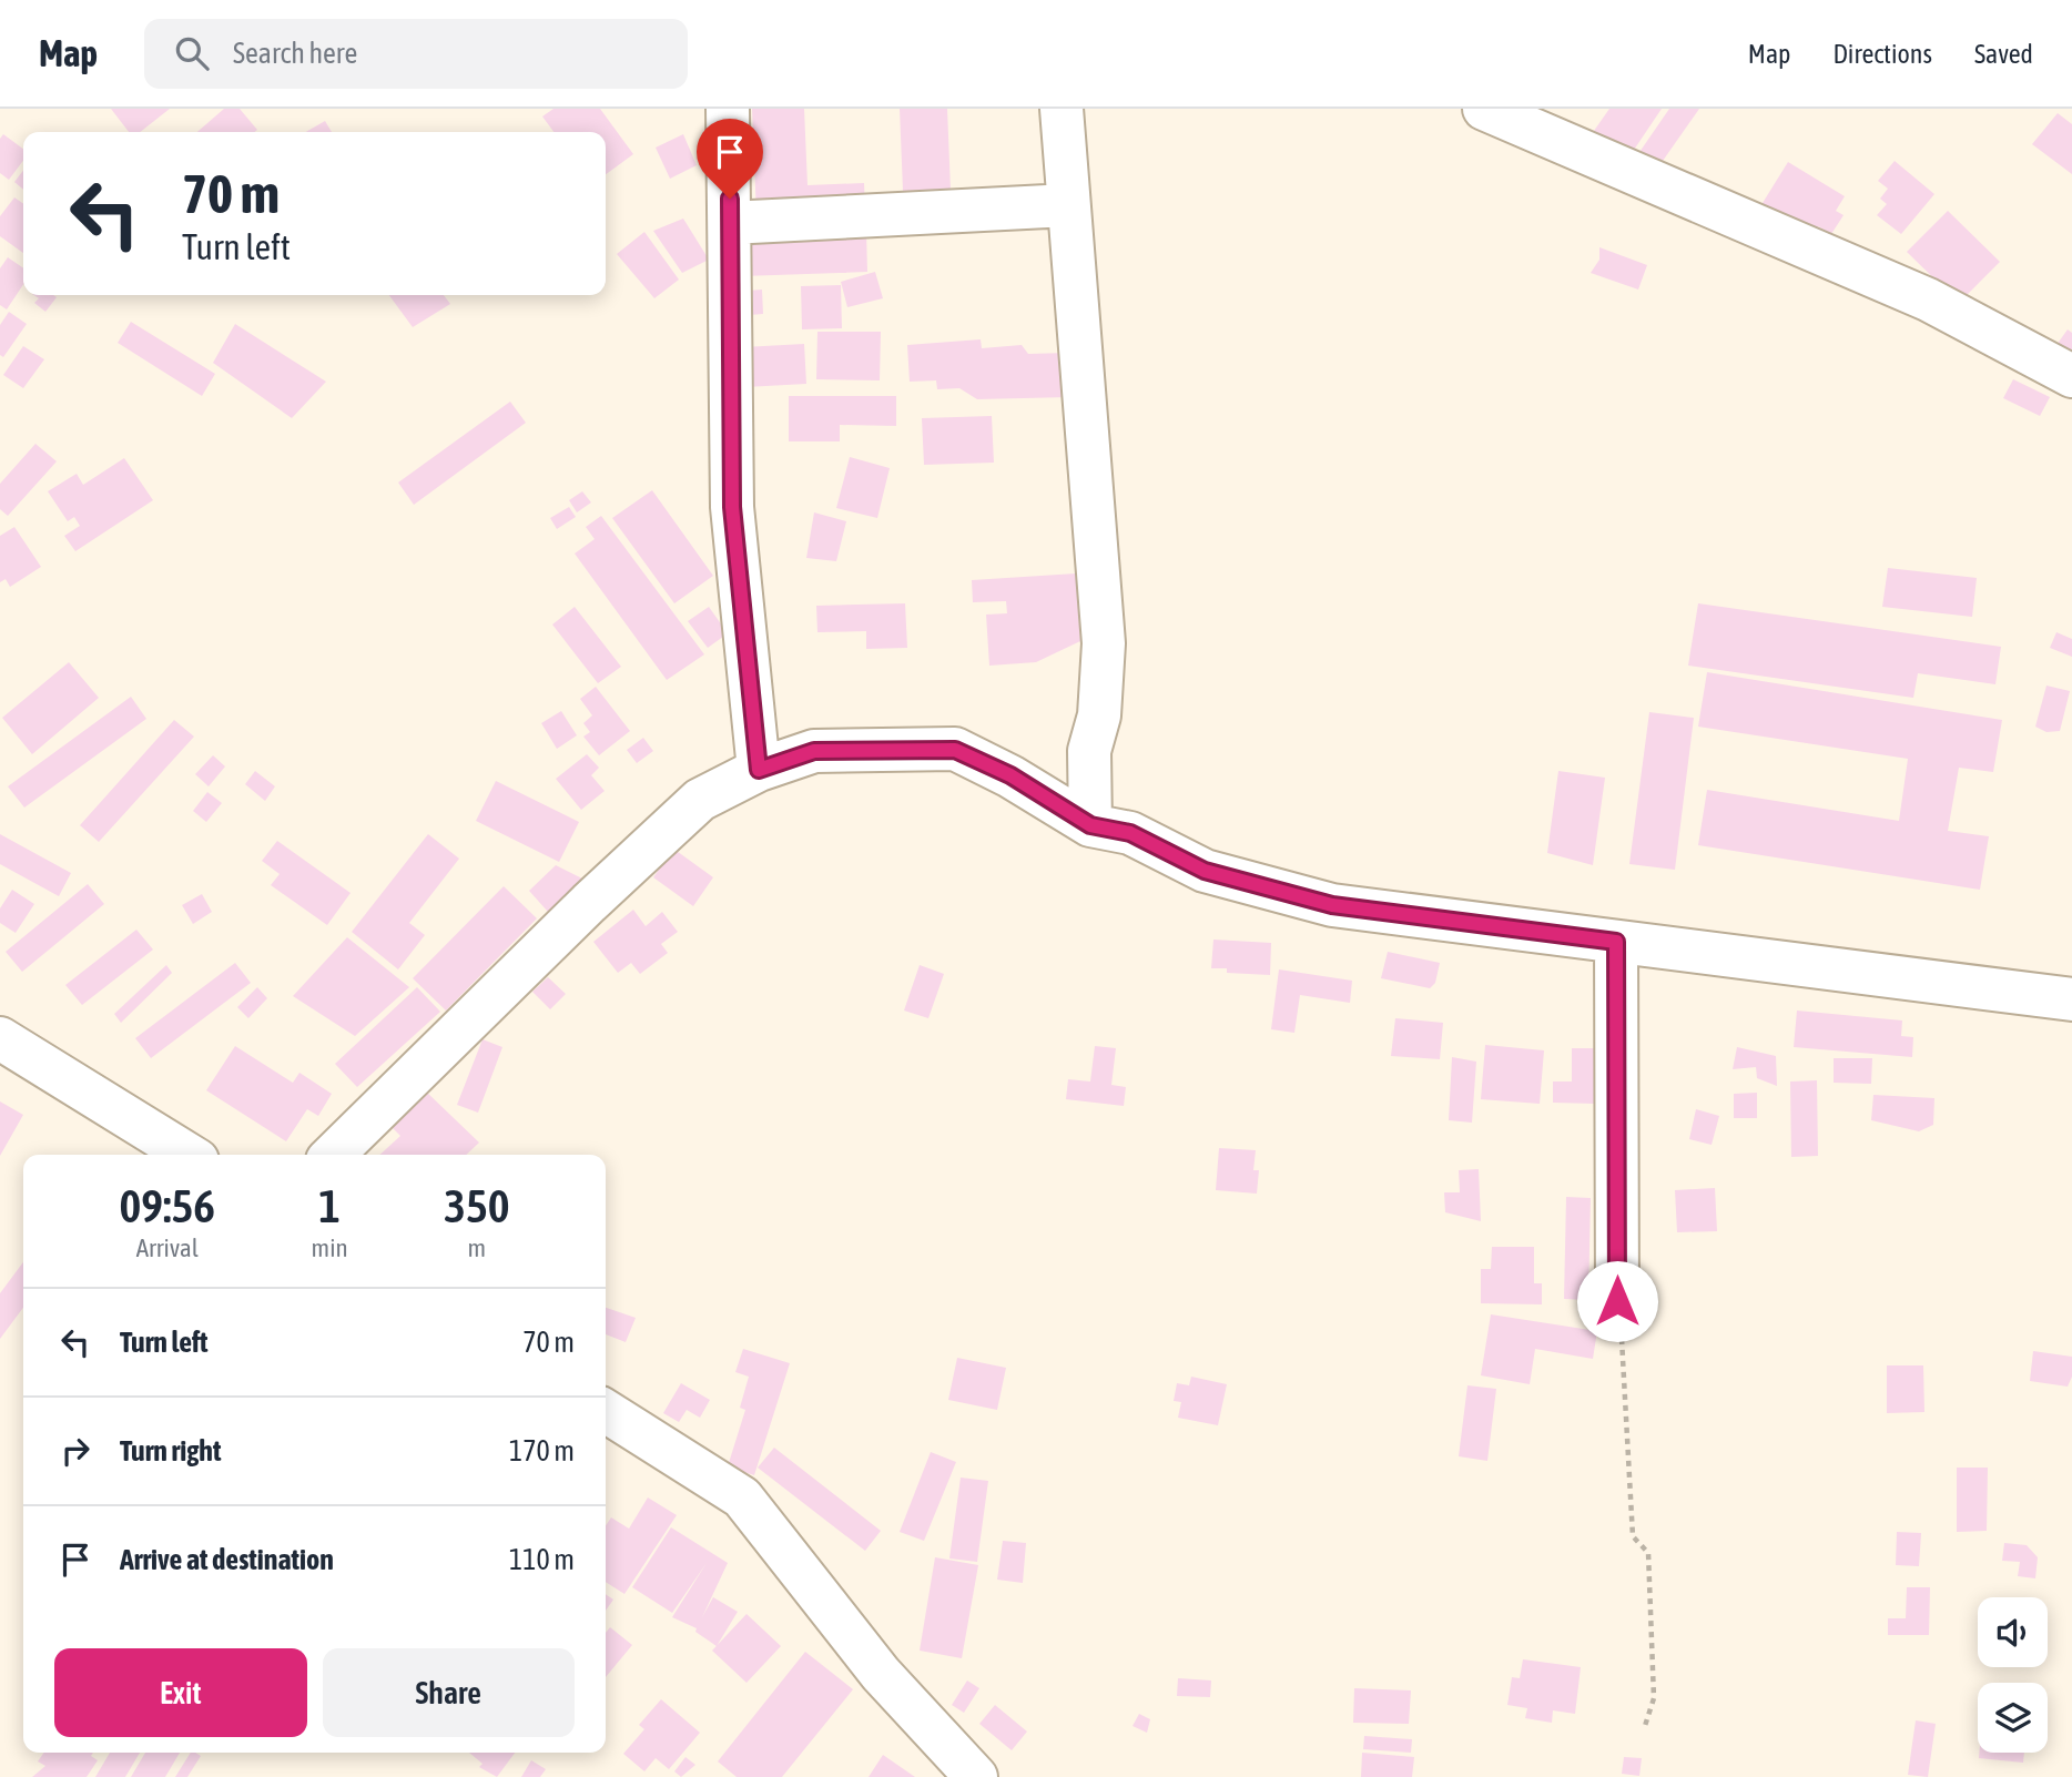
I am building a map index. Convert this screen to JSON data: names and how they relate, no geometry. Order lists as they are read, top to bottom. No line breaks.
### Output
{"page":{"header":"Map","search":"Search here","nav":["Map","Directions","Saved"],"turn":["70 m","Turn left"],"eta":["09:56","Arrival","1","min","350","m"],"list":[{"name":"Turn left","value":"70 m"},{"name":"Turn right","value":"170 m"},{"name":"Arrive at destination","value":"110 m"}],"buttons":["Exit","Share"]}}
